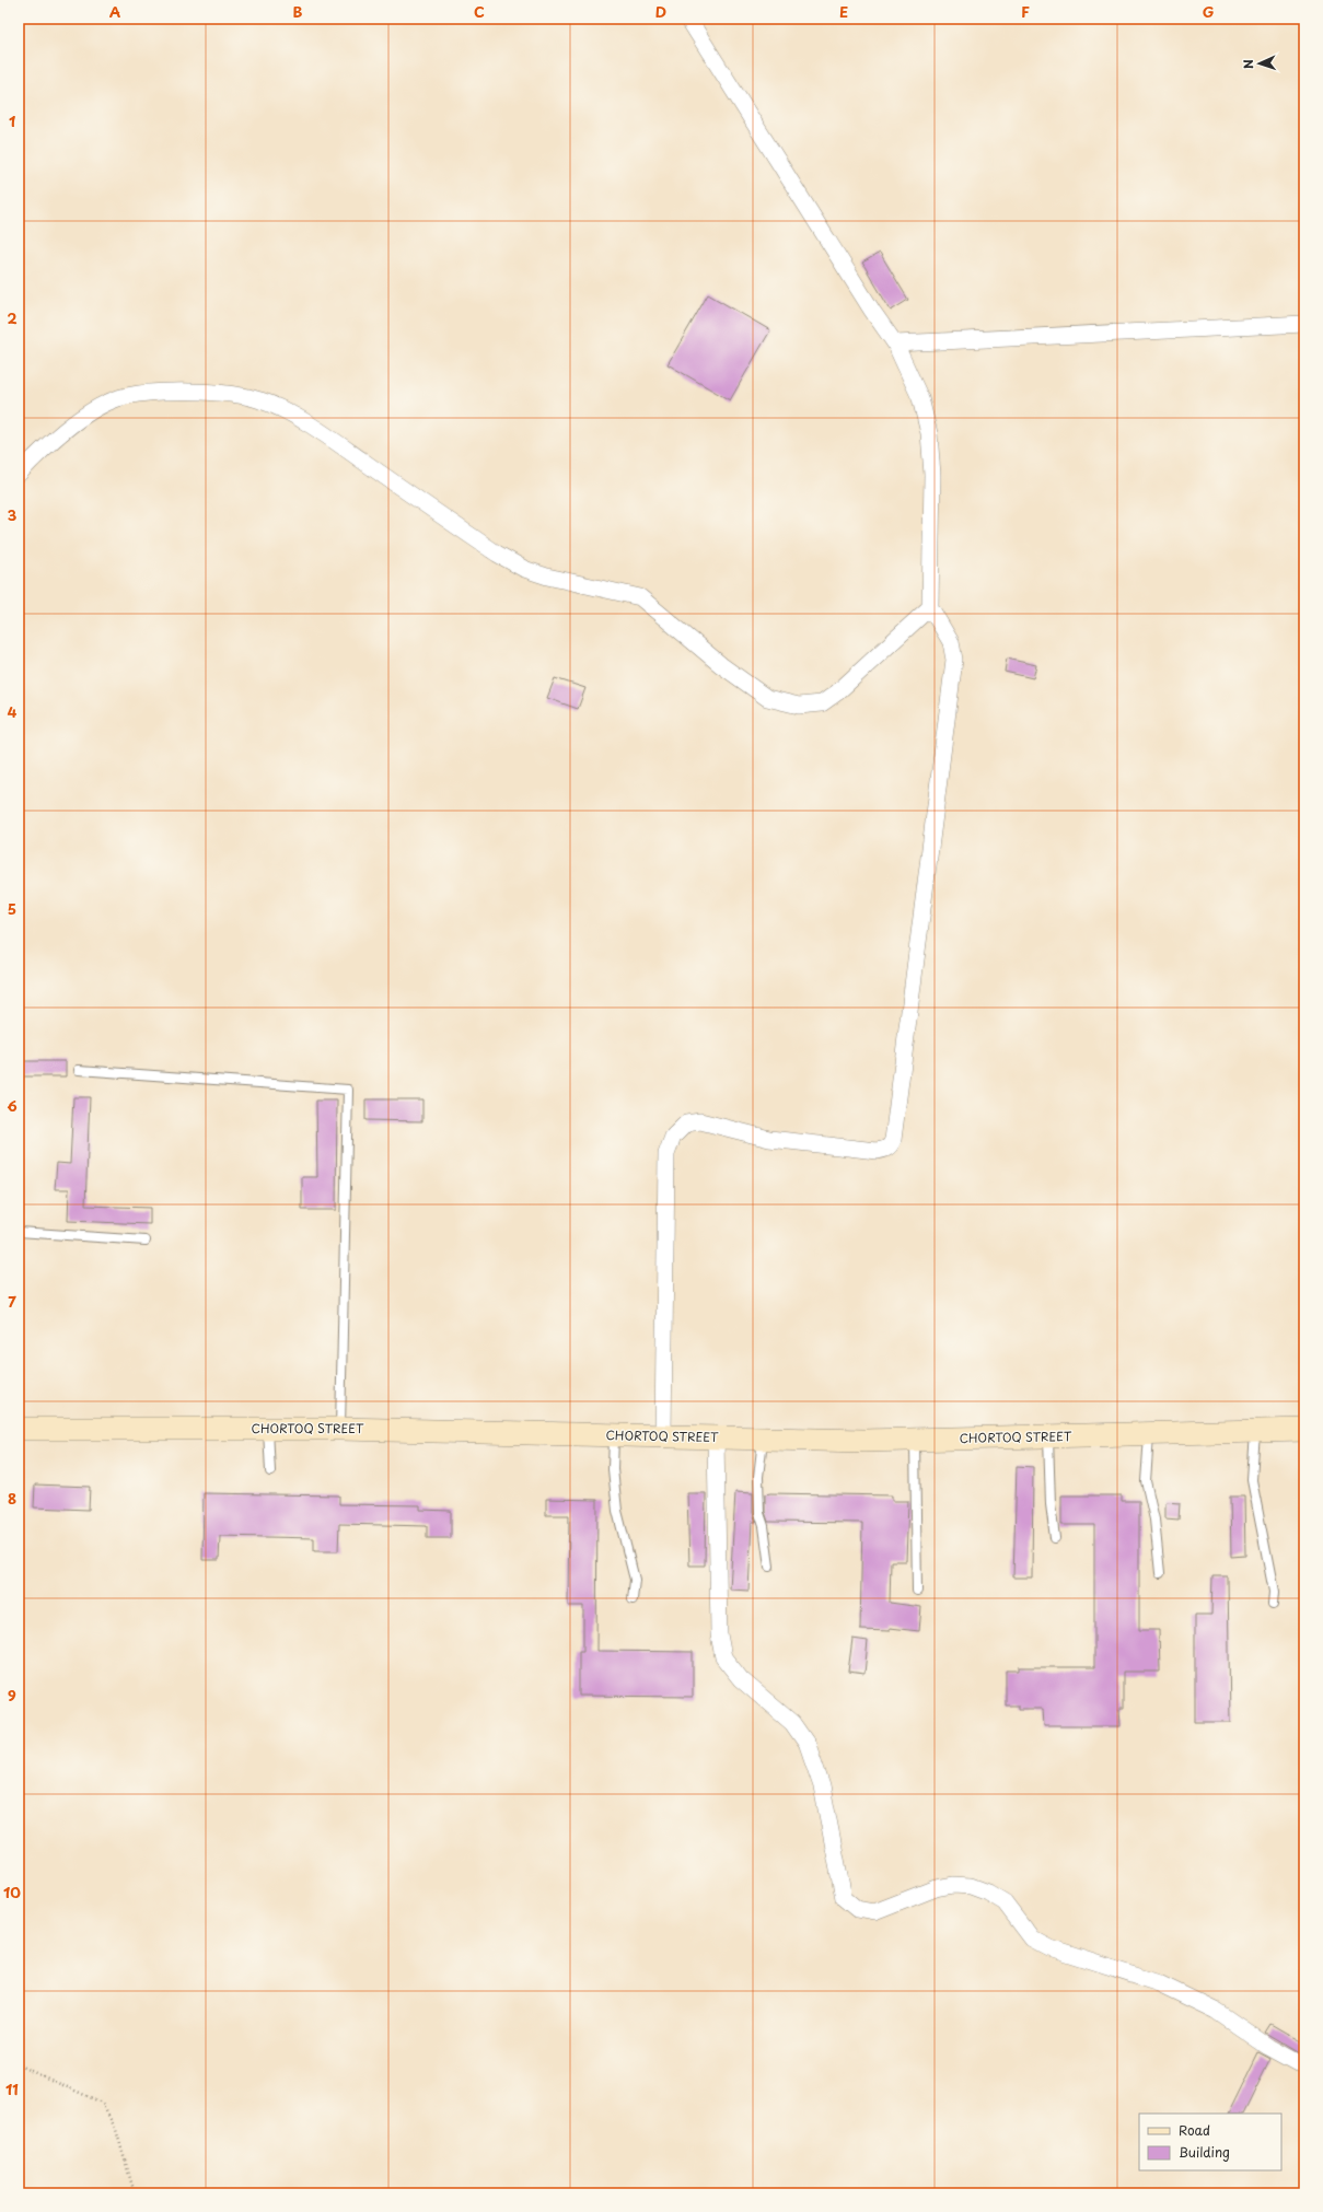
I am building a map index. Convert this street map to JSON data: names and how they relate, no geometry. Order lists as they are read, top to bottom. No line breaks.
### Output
{"streets":{"main road":["CHORTOQ STREET"]},"legend":["Road","Building"],"north":"left","grid":{"columns":["A","B","C","D","E","F","G"],"rows":["1","2","3","4","5","6","7","8","9","10","11"]}}
